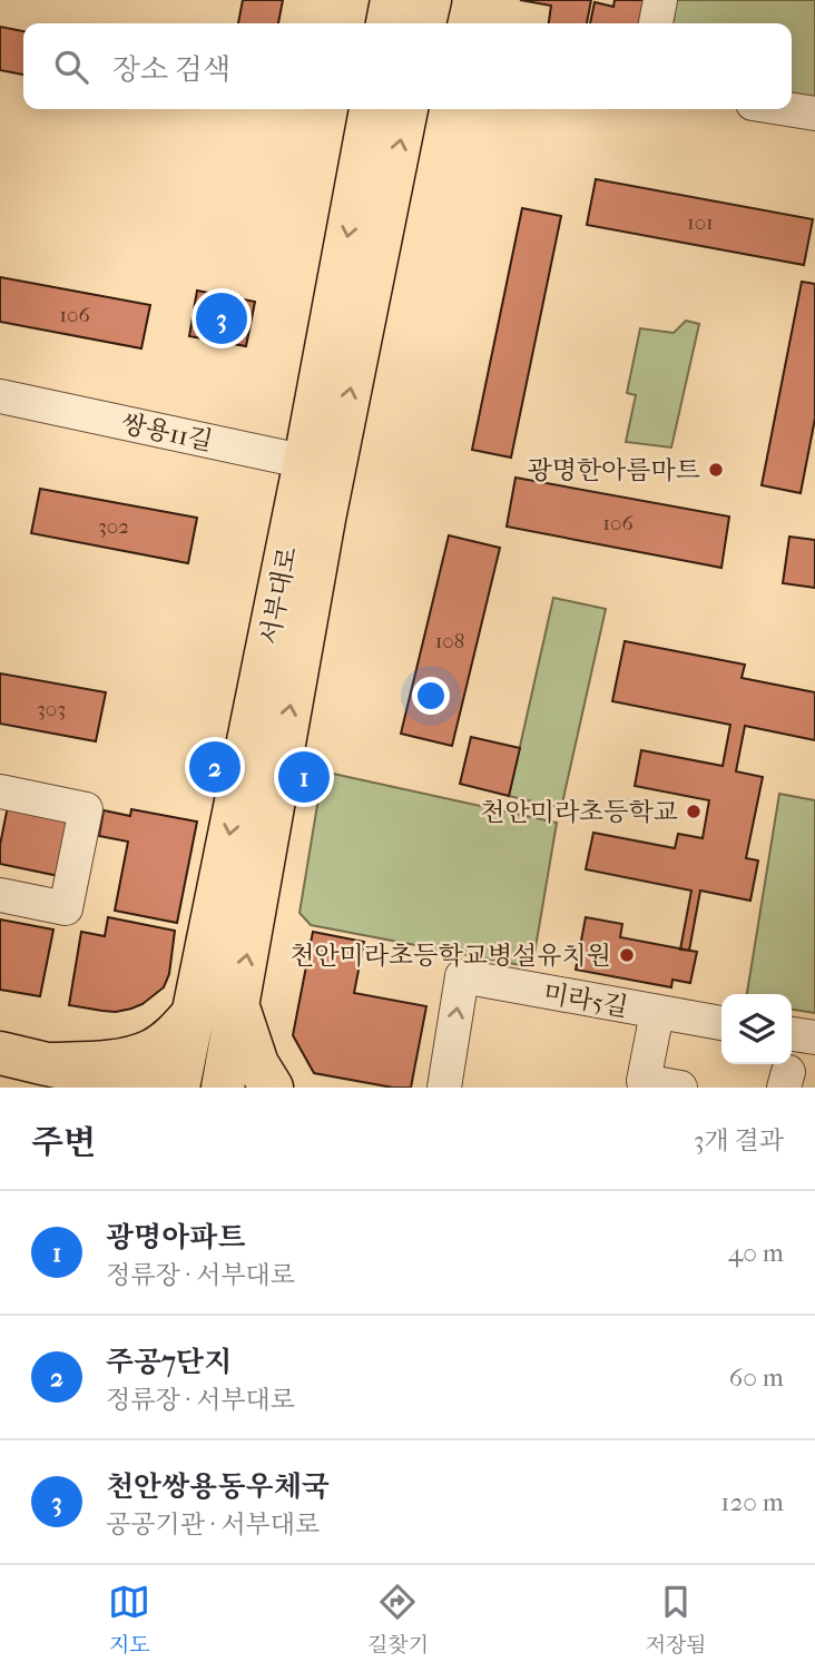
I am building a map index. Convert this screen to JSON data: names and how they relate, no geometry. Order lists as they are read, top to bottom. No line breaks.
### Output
{"streets":{"main road":["서부대로"],"street":["쌍용11길","미라5길"]},"crossings":[["쌍용11길","서부대로"]],"places":["광명한아름마트","천안미라초등학교","천안미라초등학교병설유치원"],"house_numbers":["101","106","106","302","108","303"],"page":{"search":"장소 검색","pins":["3","2","1"],"heading":["주변","3개 결과"],"list":[{"mark":"1","name":"광명아파트","note":"정류장 · 서부대로","value":"40 m"},{"mark":"2","name":"주공7단지","note":"정류장 · 서부대로","value":"60 m"},{"mark":"3","name":"천안쌍용동우체국","note":"공공기관 · 서부대로","value":"120 m"}],"nav":["지도","길찾기","저장됨"]}}
